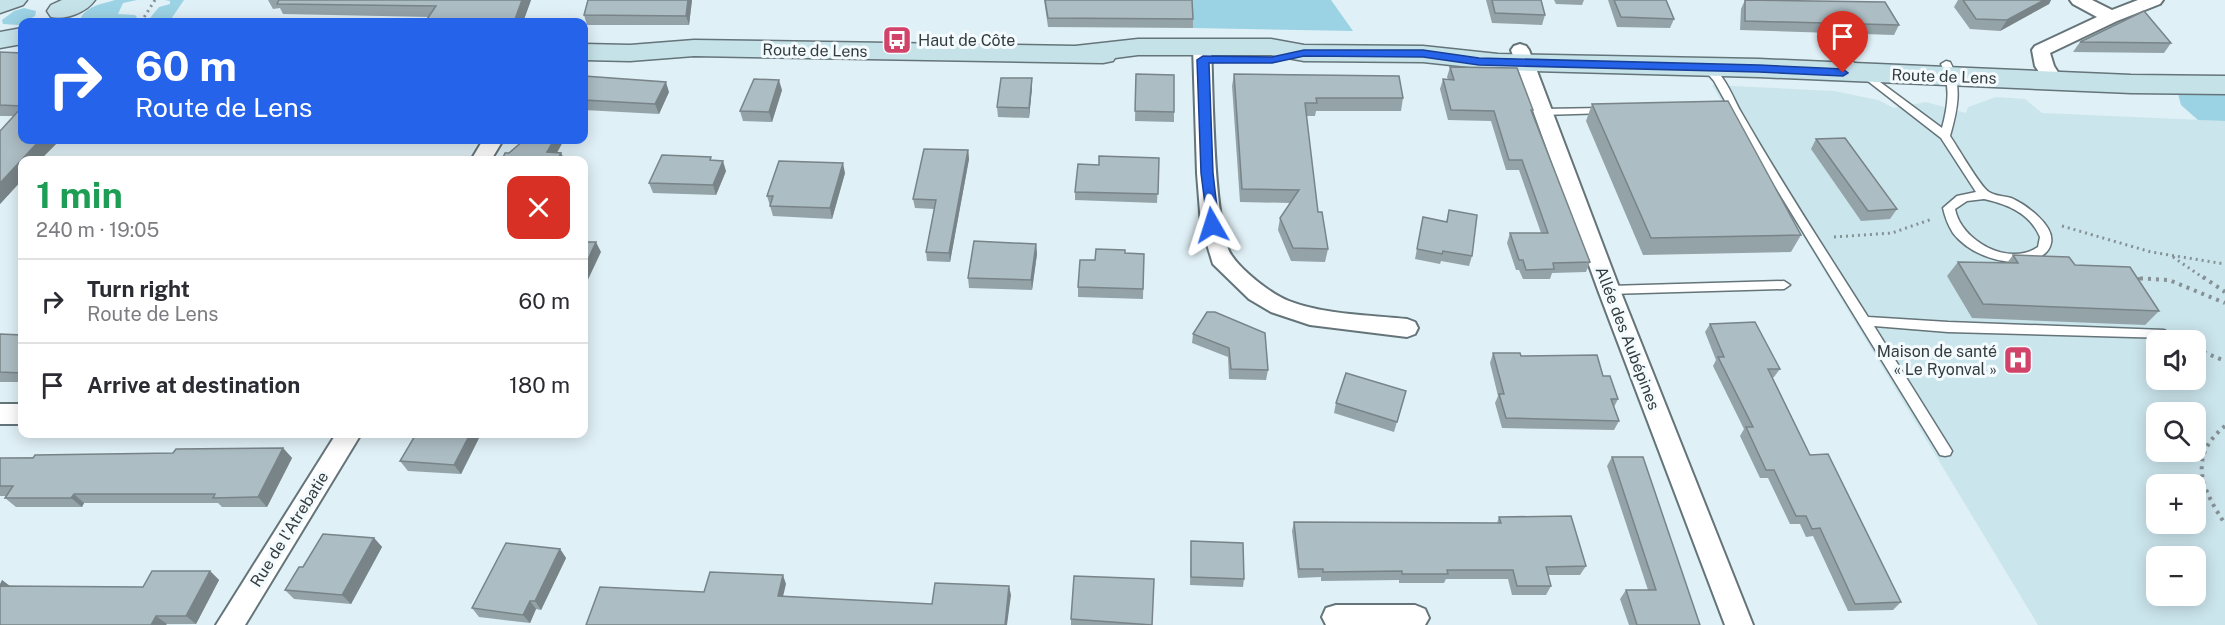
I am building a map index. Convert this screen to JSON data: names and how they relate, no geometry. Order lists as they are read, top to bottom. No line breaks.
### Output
{"streets":{"main road":["Route de Lens"],"street":["Allée des Aubépines","Rue de l'Atrebatie"]},"crossings":[["Route de Lens","Allée des Aubépines"]],"places":{"bus stop":["Haut de Côte"],"hospital":["Maison de santé « Le Ryonval »"]},"page":{"turn":["60 m","Route de Lens"],"heading":["1 min","240 m · 19:05"],"list":[{"name":"Turn right","note":"Route de Lens","value":"60 m"},{"name":"Arrive at destination","value":"180 m"}],"map_buttons":["+","−"]}}
